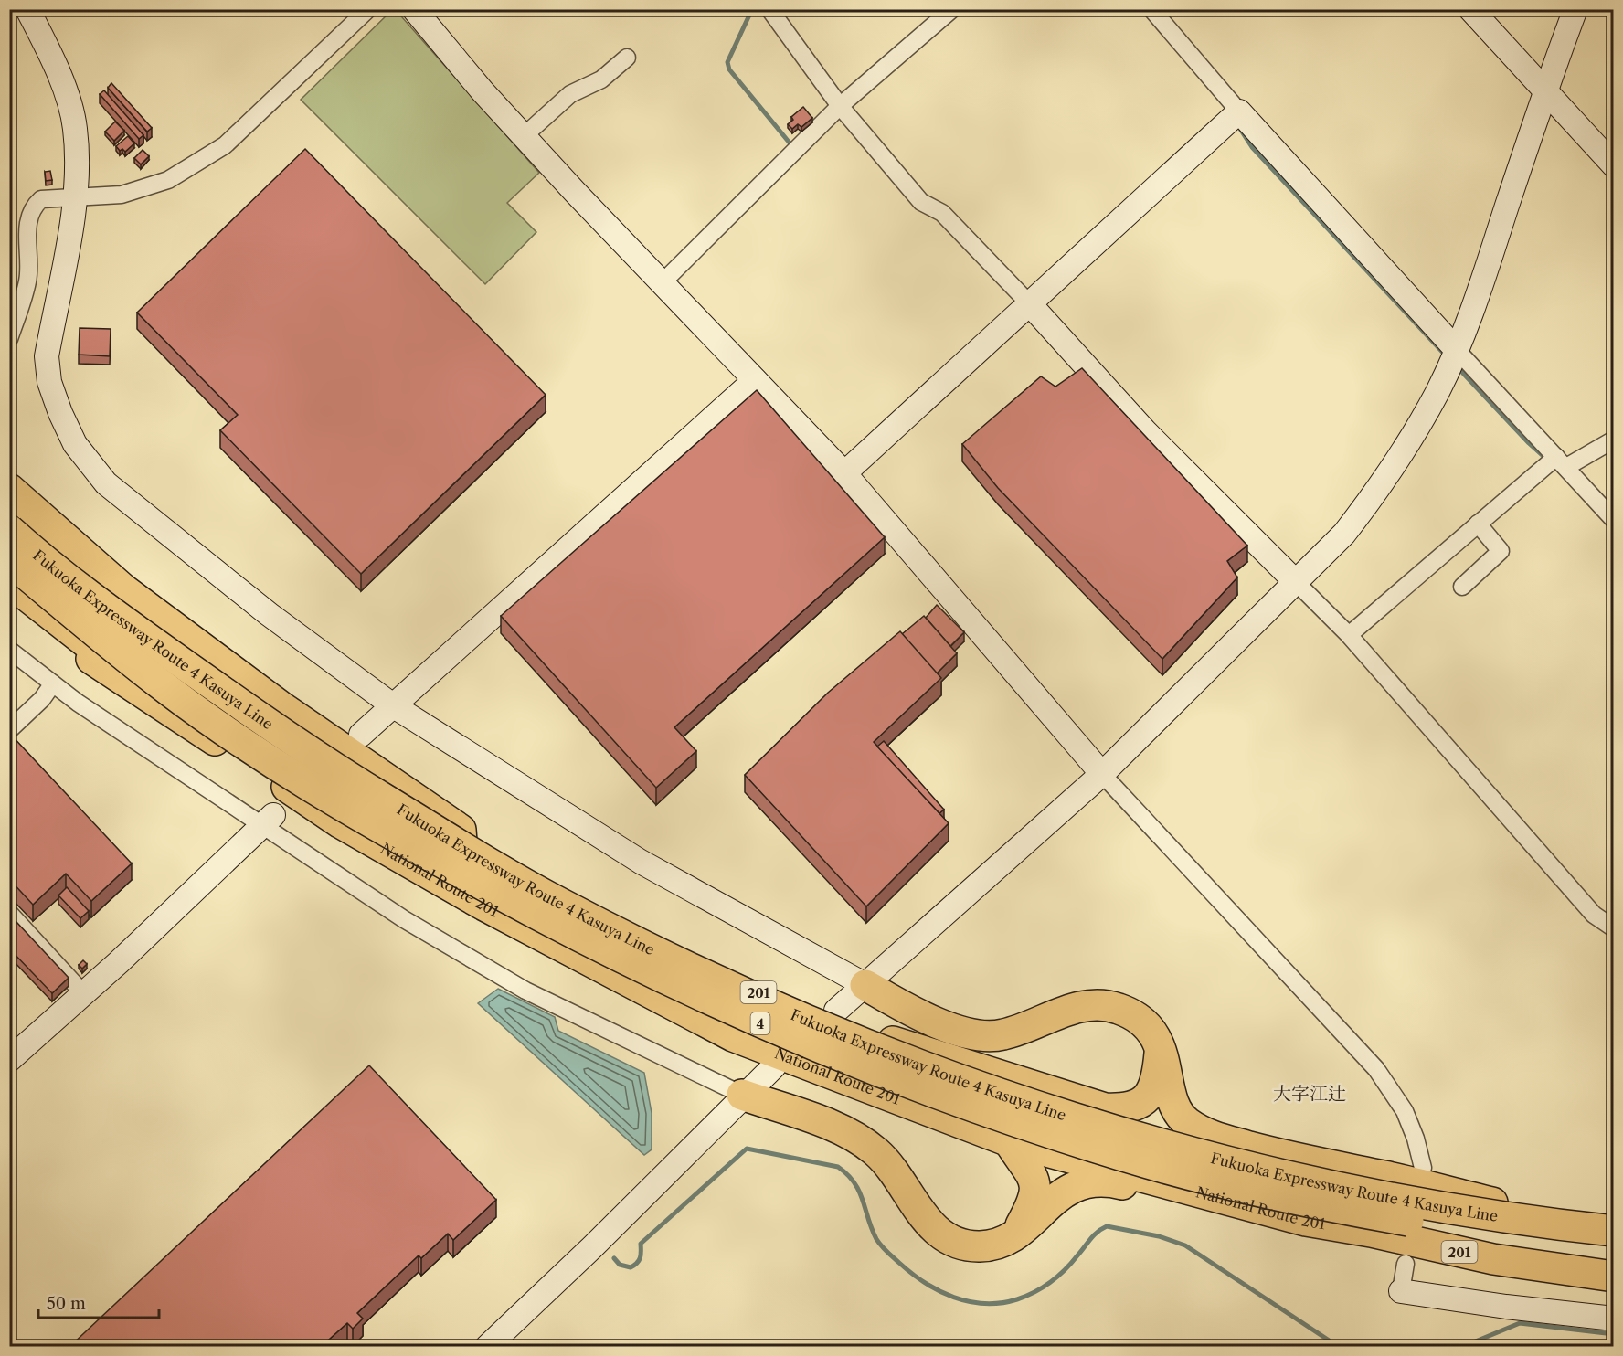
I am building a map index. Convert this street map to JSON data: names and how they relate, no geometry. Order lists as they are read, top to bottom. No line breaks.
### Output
{"streets":{"highway":["Fukuoka Expressway Route 4 Kasuya Line","National Route 201","201","4"]},"districts":["大字江辻"],"scale_bar":"50 m"}
